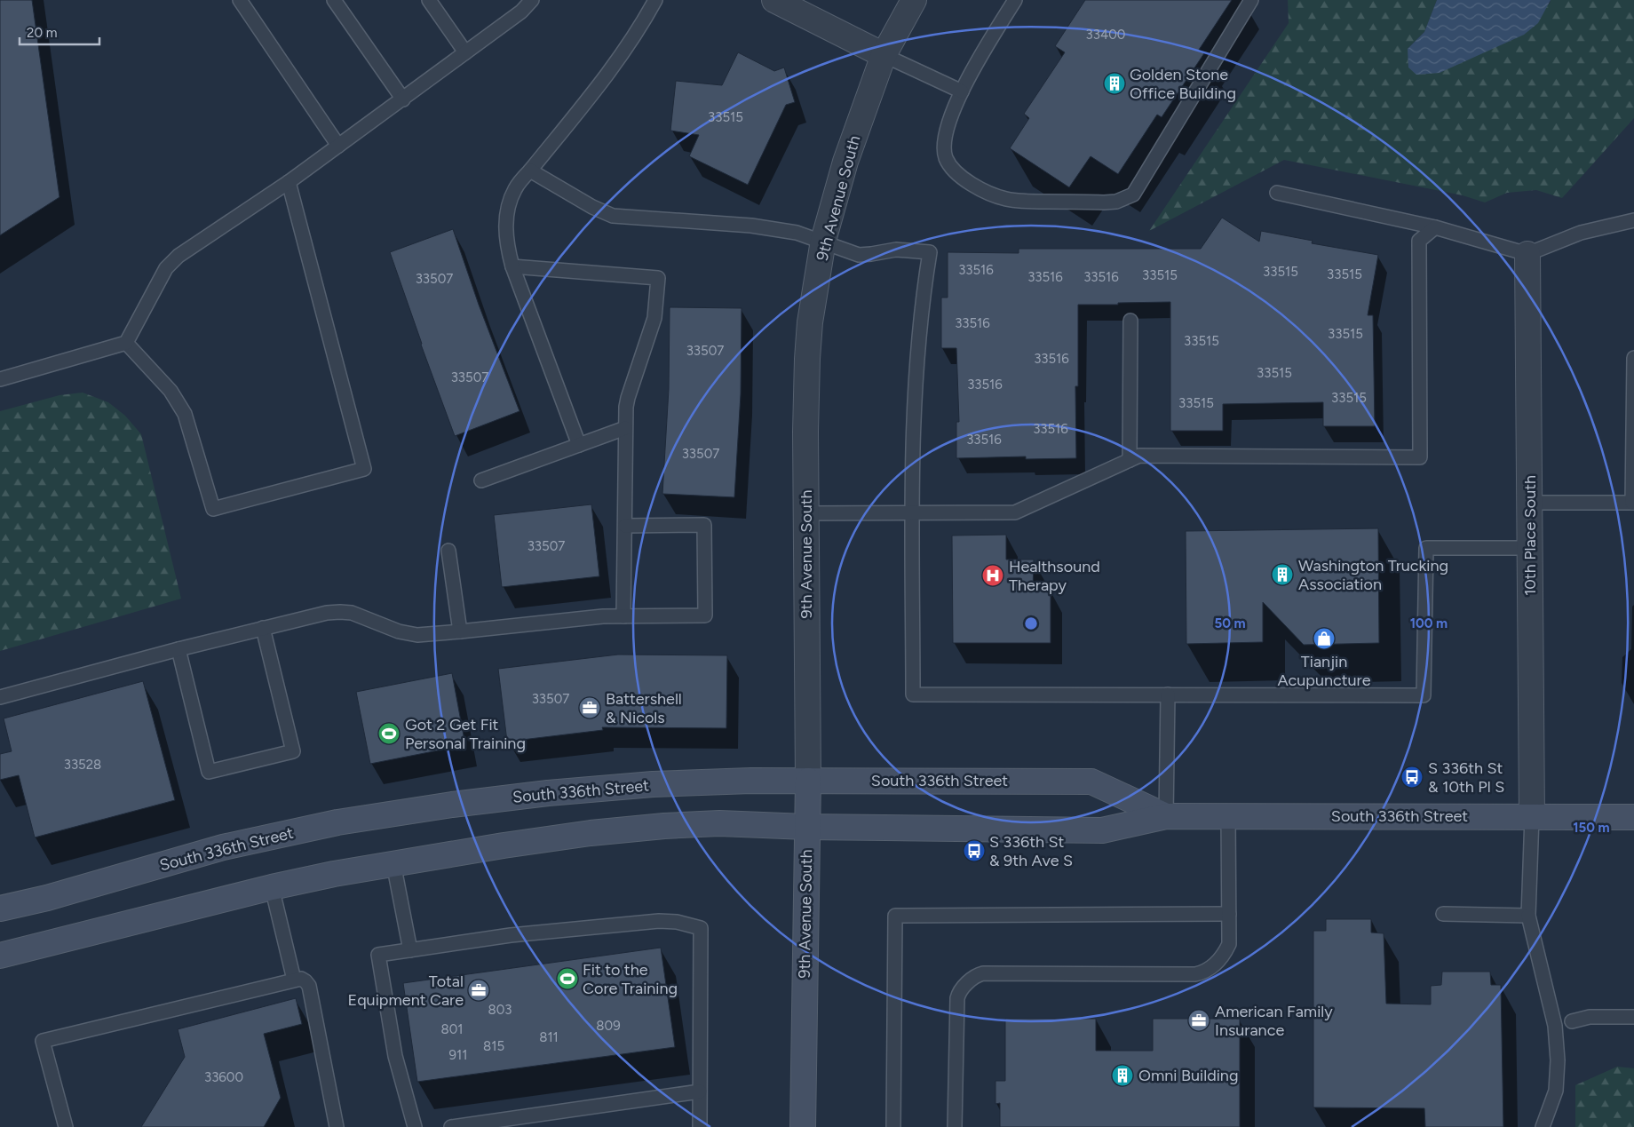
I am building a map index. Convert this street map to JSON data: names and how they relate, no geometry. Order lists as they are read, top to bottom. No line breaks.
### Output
{"streets":{"main road":["9th Avenue South","South 336th Street"],"street":["10th Place South"]},"crossings":[["9th Avenue South","South 336th Street"],["10th Place South","South 336th Street"]],"places":{"building":["Golden Stone Office Building","Washington Trucking Association","Omni Building"],"hospital":["Healthsound Therapy"],"shop":["Tianjin Acupuncture"],"office":["Battershell & Nicols","Total Equipment Care","American Family Insurance"],"sports":["Got 2 Get Fit Personal Training","Fit to the Core Training"],"bus stop":["S 336th St & 10th Pl S","S 336th St & 9th Ave S"]},"house_numbers":["33400","33515","33516","33515","33515","33515","33516","33516","33507","33516","33515","33515","33507","33516","33515","33507","33516","33515","33515","33516","33516","33507","33507","33507","33528","803","809","801","811","815","911","33600"],"scale_bar":"20 m","rings":["50 m","100 m","150 m"]}
